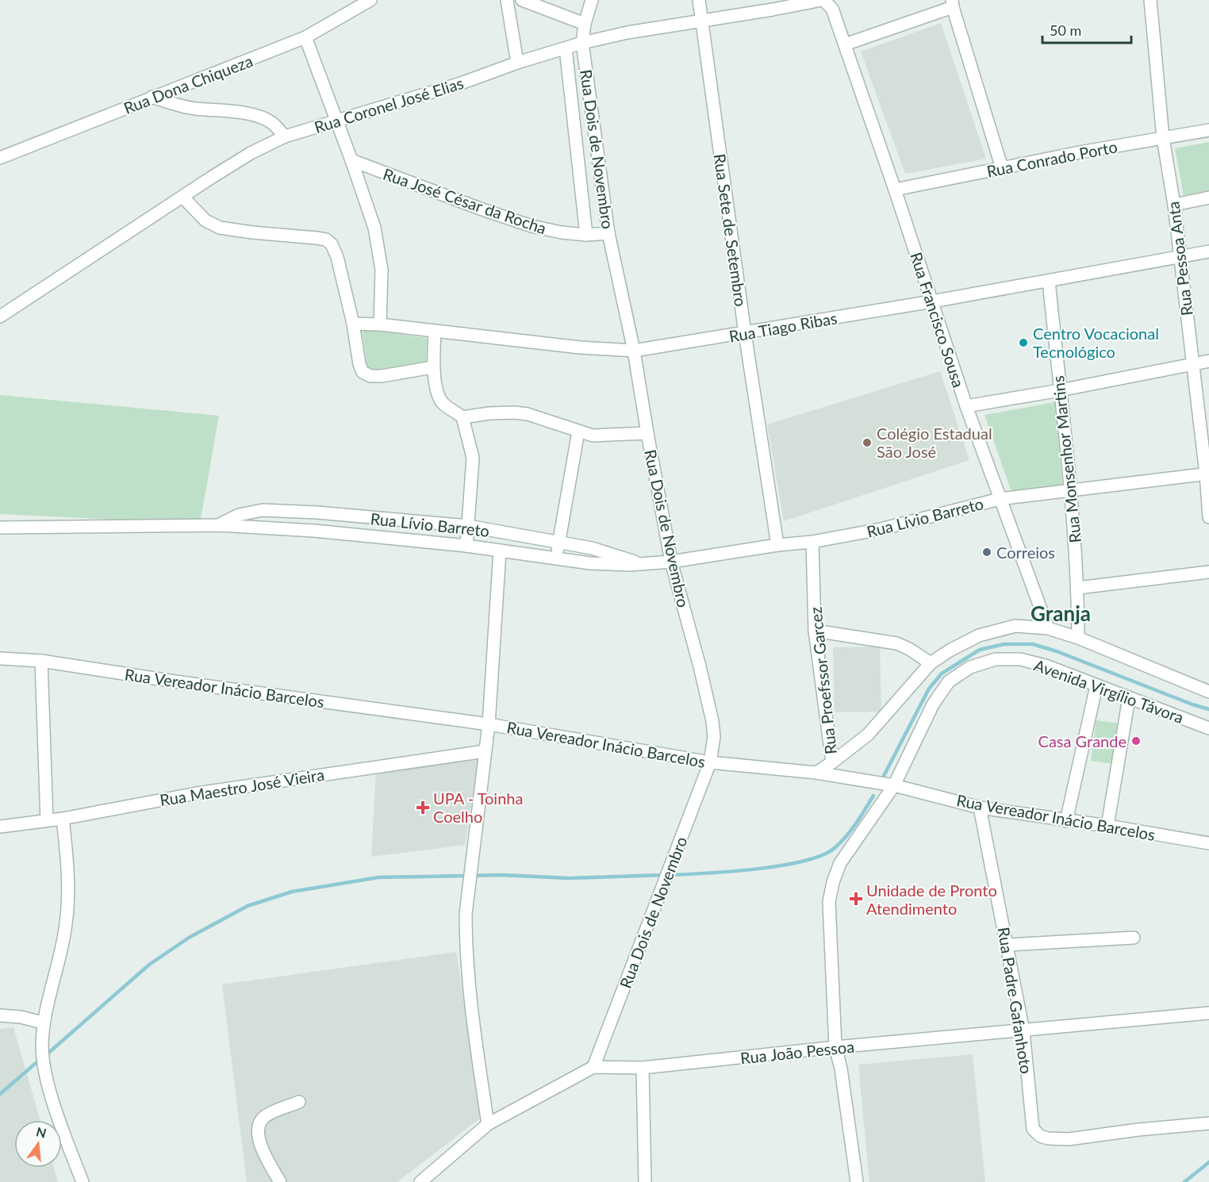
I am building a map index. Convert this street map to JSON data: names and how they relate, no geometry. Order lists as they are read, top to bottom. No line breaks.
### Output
{"streets":{"street":["Rua Dona Chiqueza","Rua Coronel José Elias","Rua Dois de Novembro","Rua Conrado Porto","Rua José César da Rocha","Rua Sete de Setembro","Rua Pessoa Anta","Rua Francisco Sousa","Rua Tiago Ribas","Rua Monsenhor Martins","Rua Lívio Barreto","Rua Proefssor Garcez","Rua Vereador Inácio Barcelos","Avenida Virgílio Távora","Rua Maestro José Vieira","Rua Padre Gafanhoto","Rua João Pessoa"]},"crossings":[["Rua Coronel José Elias","Rua Dois de Novembro"],["Rua Coronel José Elias","Rua Sete de Setembro"],["Rua Coronel José Elias","Rua Francisco Sousa"],["Rua Dois de Novembro","Rua José César da Rocha"],["Rua Dois de Novembro","Rua Tiago Ribas"],["Rua Dois de Novembro","Rua Lívio Barreto"],["Rua Dois de Novembro","Rua Vereador Inácio Barcelos"],["Rua Dois de Novembro","Rua João Pessoa"],["Rua Conrado Porto","Rua Pessoa Anta"],["Rua Conrado Porto","Rua Francisco Sousa"],["Rua Sete de Setembro","Rua Tiago Ribas"],["Rua Sete de Setembro","Rua Lívio Barreto"],["Rua Pessoa Anta","Rua Tiago Ribas"],["Rua Pessoa Anta","Rua Lívio Barreto"],["Rua Francisco Sousa","Rua Tiago Ribas"],["Rua Francisco Sousa","Rua Lívio Barreto"],["Rua Tiago Ribas","Rua Monsenhor Martins"],["Rua Monsenhor Martins","Rua Lívio Barreto"],["Rua Lívio Barreto","Rua Proefssor Garcez"],["Rua Vereador Inácio Barcelos","Avenida Virgílio Távora"],["Rua Vereador Inácio Barcelos","Rua Padre Gafanhoto"],["Avenida Virgílio Távora","Rua João Pessoa"],["Rua Padre Gafanhoto","Rua João Pessoa"]],"districts":["Granja"],"places":{"other":["Centro Vocacional Tecnológico","Colégio Estadual São José","Correios","Casa Grande"],"health":["UPA - Toinha Coelho","Unidade de Pronto Atendimento"]},"scale_bar":"50 m","north":"top"}
